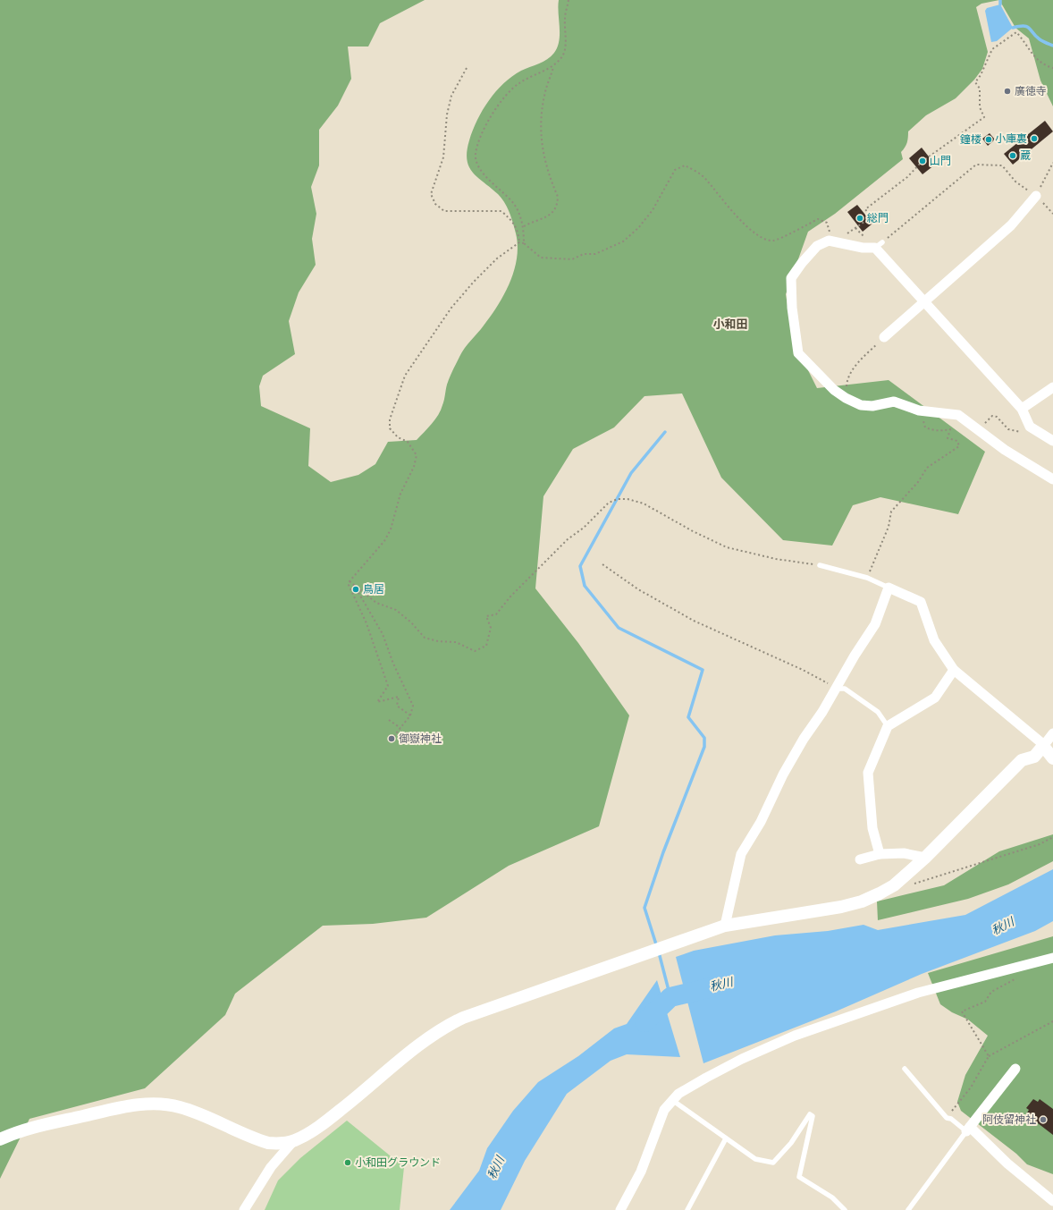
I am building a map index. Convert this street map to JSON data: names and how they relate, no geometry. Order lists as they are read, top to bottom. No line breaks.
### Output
{"districts":["小和田"],"water":["秋川"],"places":["廣徳寺","小庫裏","鐘楼","蔵","山門","総門","鳥居","御嶽神社","阿伎留神社","小和田グラウンド"]}
